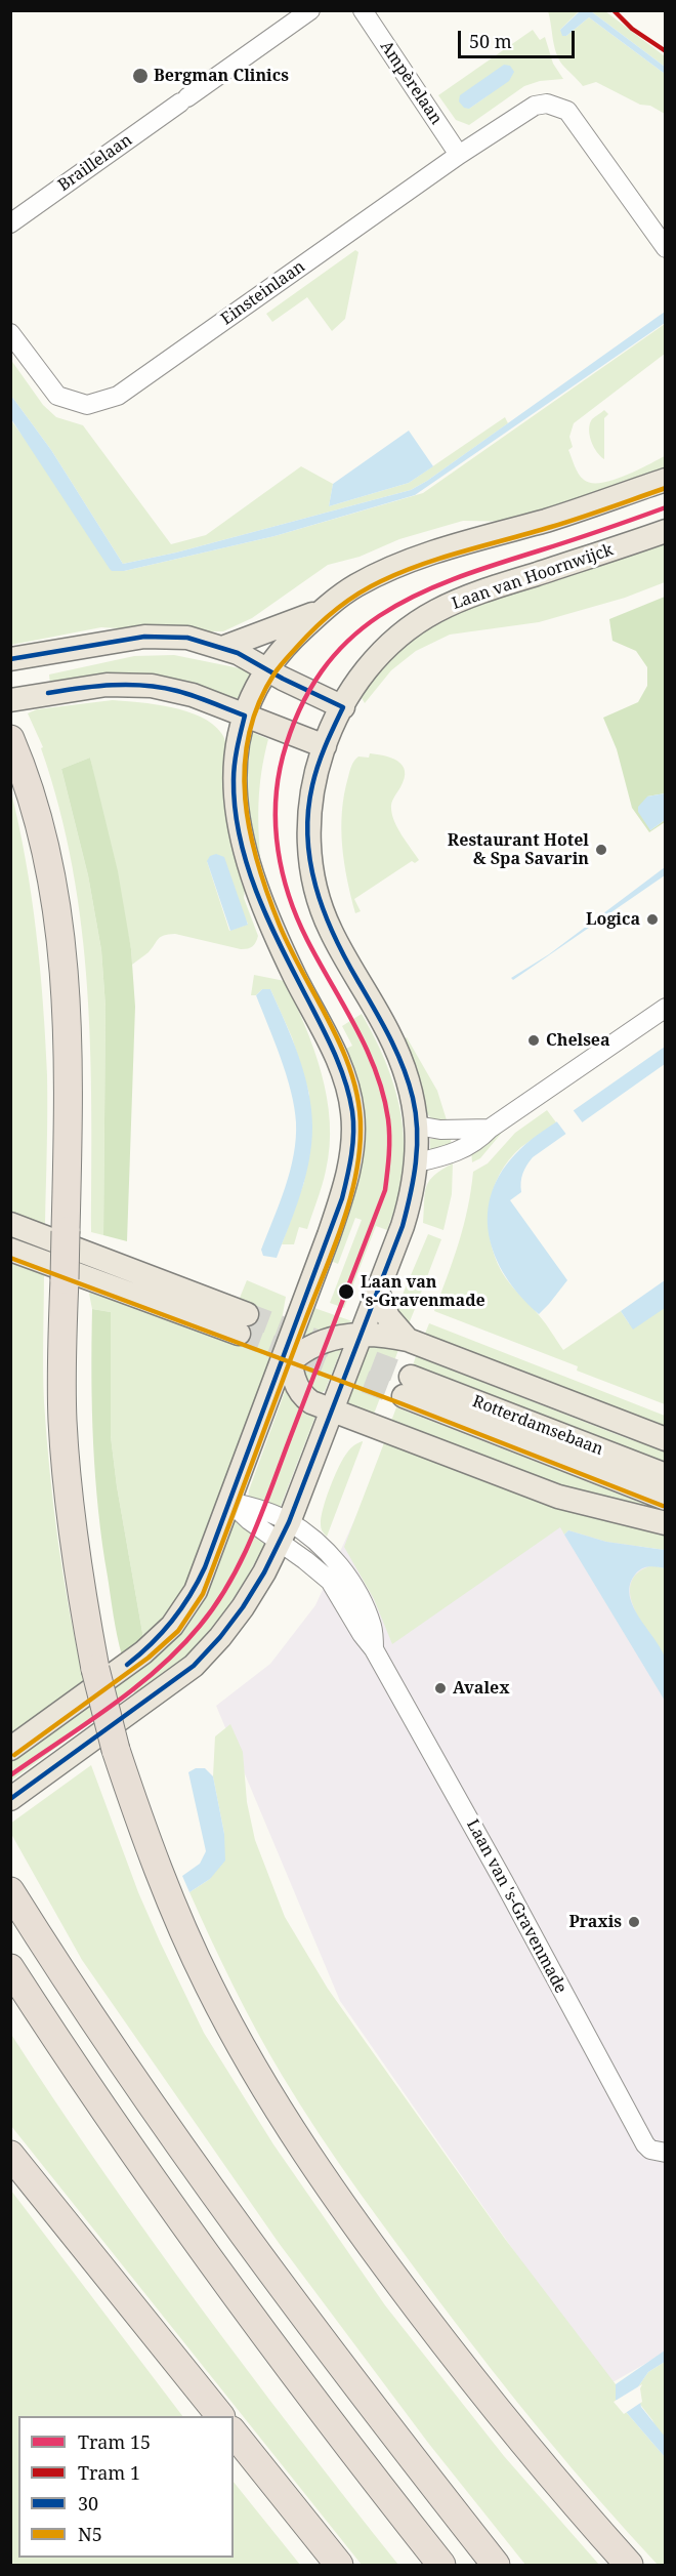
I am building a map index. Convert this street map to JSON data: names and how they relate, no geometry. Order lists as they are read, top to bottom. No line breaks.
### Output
{"streets":{"main road":["Laan van Hoornwijck","Rotterdamsebaan"],"street":["Ampèrelaan","Braillelaan","Einsteinlaan","Laan van 's-Gravenmade"]},"crossings":[["Ampèrelaan","Einsteinlaan"],["Laan van Hoornwijck","Laan van 's-Gravenmade"]],"places":["Bergman Clinics","Restaurant Hotel & Spa Savarin","Logica","Chelsea","Laan van 's-Gravenmade","Avalex","Praxis"],"lines":["tram line 1","transit line N5","tram line 15","transit line 30"],"legend":["Tram 15","Tram 1","30","N5"],"scale_bar":"50 m"}
